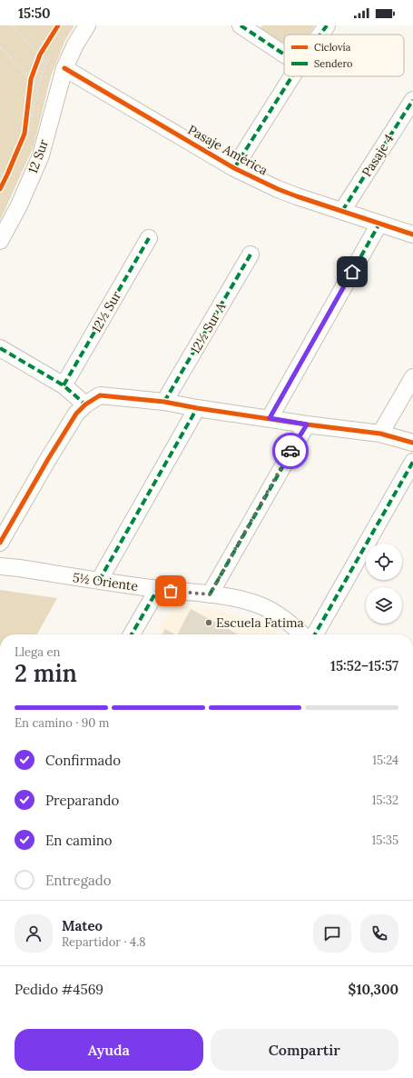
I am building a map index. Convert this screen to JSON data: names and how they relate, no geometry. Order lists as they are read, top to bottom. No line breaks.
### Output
{"streets":{"street":["Pasaje América","Pasaje 4","12 Sur","12½ Sur","12½ Sur A","5½ Oriente"]},"crossings":[["Pasaje América","Pasaje 4"],["Pasaje América","12 Sur"]],"places":["Escuela Fatima"],"legend":["Ciclovía","Sendero"],"page":{"status":"15:50","heading":["2 min","Llega en","15:52–15:57"],"panel":["Mateo","Repartidor · 4.8","Pedido #4569","$10,300"],"bar":"En camino · 90 m","list":[["Confirmado","15:24"],["Preparando","15:32"],["En camino","15:35"],"Entregado"],"buttons":["Ayuda","Compartir"]}}
